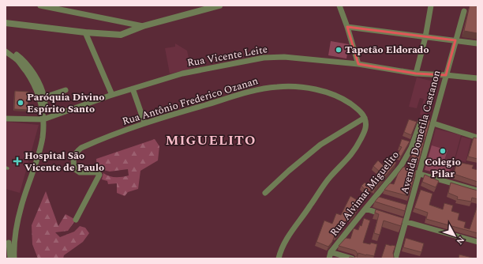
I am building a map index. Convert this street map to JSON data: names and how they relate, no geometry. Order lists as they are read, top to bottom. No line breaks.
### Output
{"streets":{"street":["Rua Vicente Leite","Rua Antônio Frederico Ozanan","Avenida Dometila Castanon","Rua Alvimar Miguelito"]},"crossings":[["Rua Vicente Leite","Avenida Dometila Castanon"]],"districts":["MIGUELITO"],"places":{"other":["Tapetão Eldorado","Paróquia Divino Espírito Santo","Colegio Pilar"],"health":["Hospital São Vicente de Paulo"]},"north":"bottom right"}
